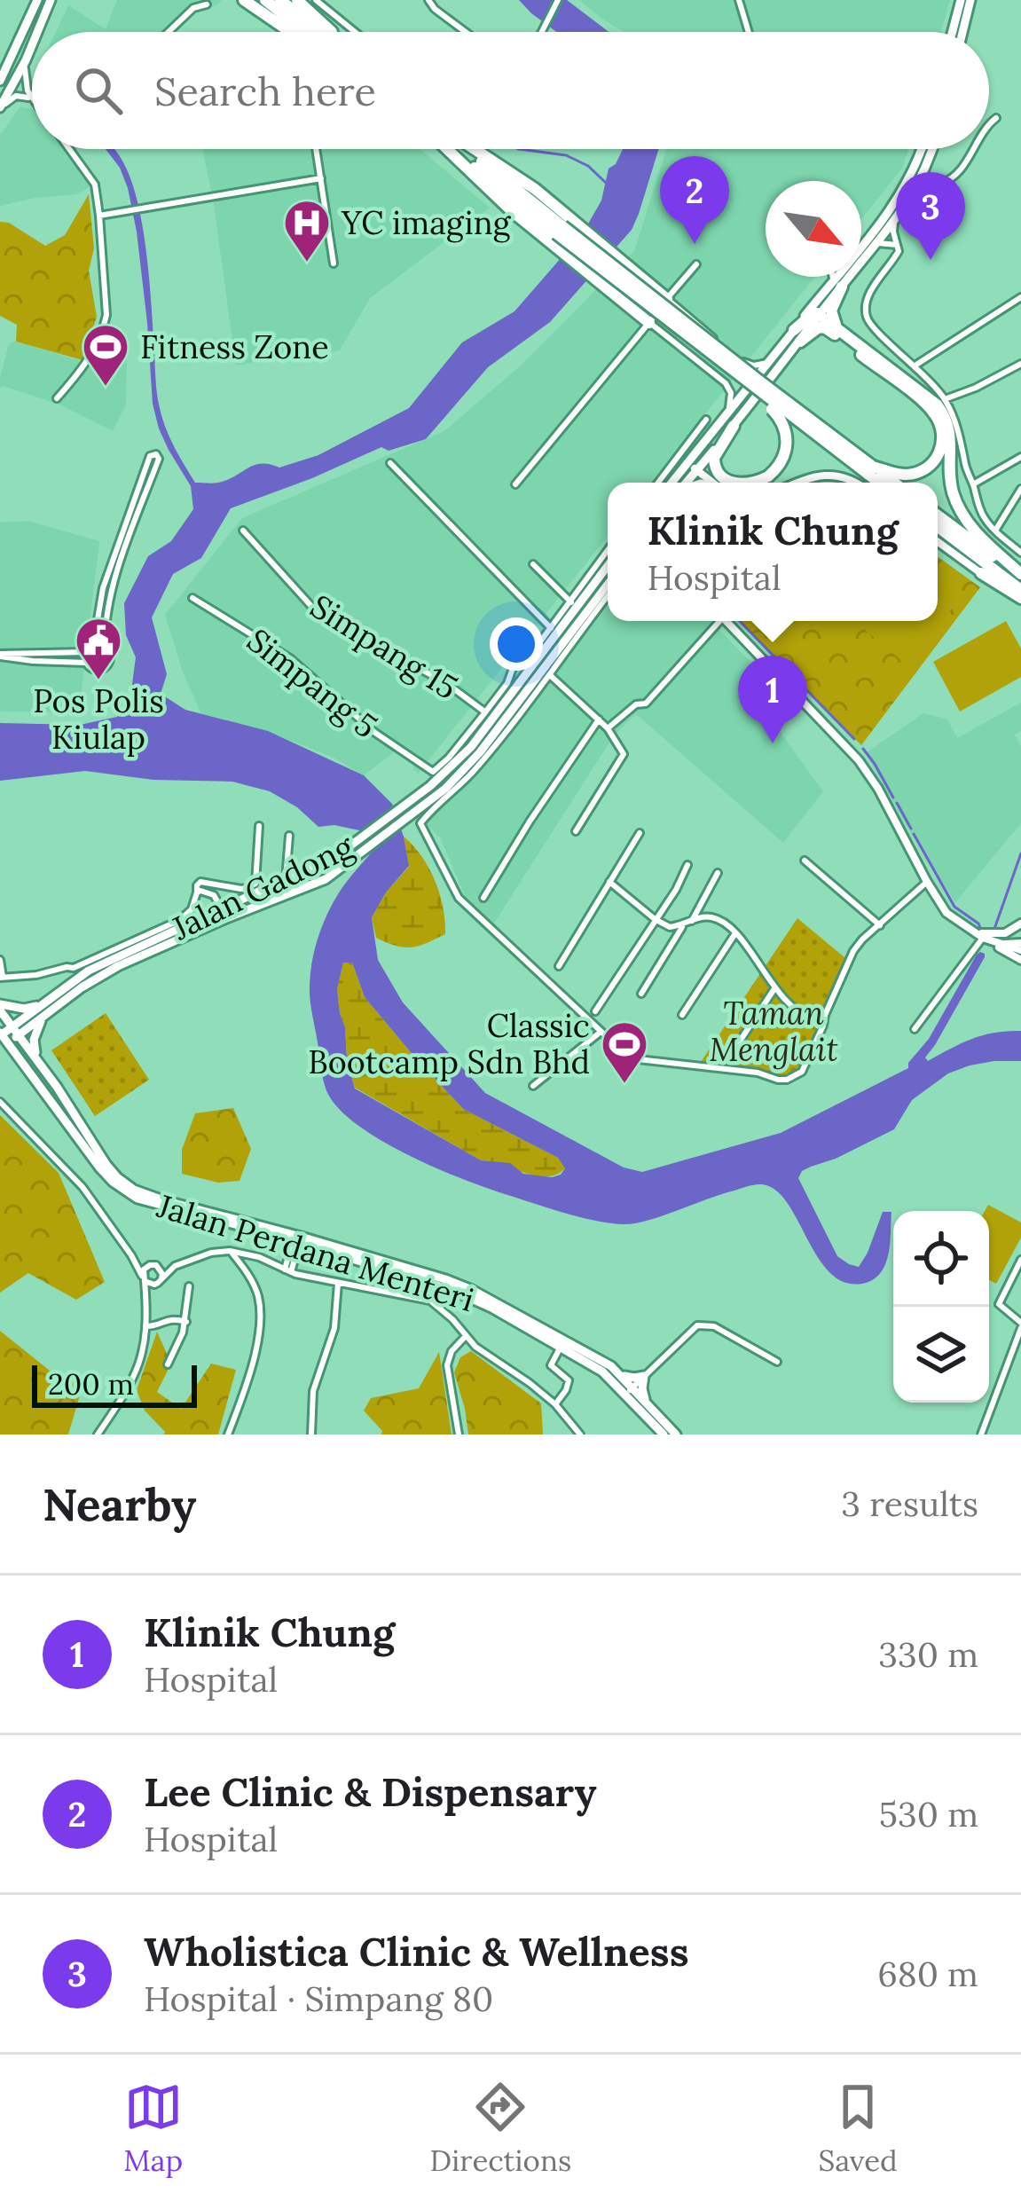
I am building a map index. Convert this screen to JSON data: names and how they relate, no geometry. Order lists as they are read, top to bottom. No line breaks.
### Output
{"streets":{"main road":["Jalan Gadong","Jalan Perdana Menteri"],"street":["Simpang 15","Simpang 5"]},"crossings":[["Simpang 15","Simpang 5"],["Jalan Gadong","Jalan Perdana Menteri"]],"parks":["Taman Menglait"],"places":{"hospital":["YC imaging"],"sports":["Fitness Zone","Classic Bootcamp Sdn Bhd"],"public building":["Pos Polis Kiulap"]},"scale_bar":"200 m","north":"bottom right","page":{"search":"Search here","pins":["2","3","1"],"popup":["Klinik Chung","Hospital"],"scale":"200 m","heading":["Nearby","3 results"],"list":[{"mark":"1","name":"Klinik Chung","note":"Hospital","value":"330 m"},{"mark":"2","name":"Lee Clinic & Dispensary","note":"Hospital","value":"530 m"},{"mark":"3","name":"Wholistica Clinic & Wellness","note":"Hospital · Simpang 80","value":"680 m"}],"nav":["Map","Directions","Saved"]}}
